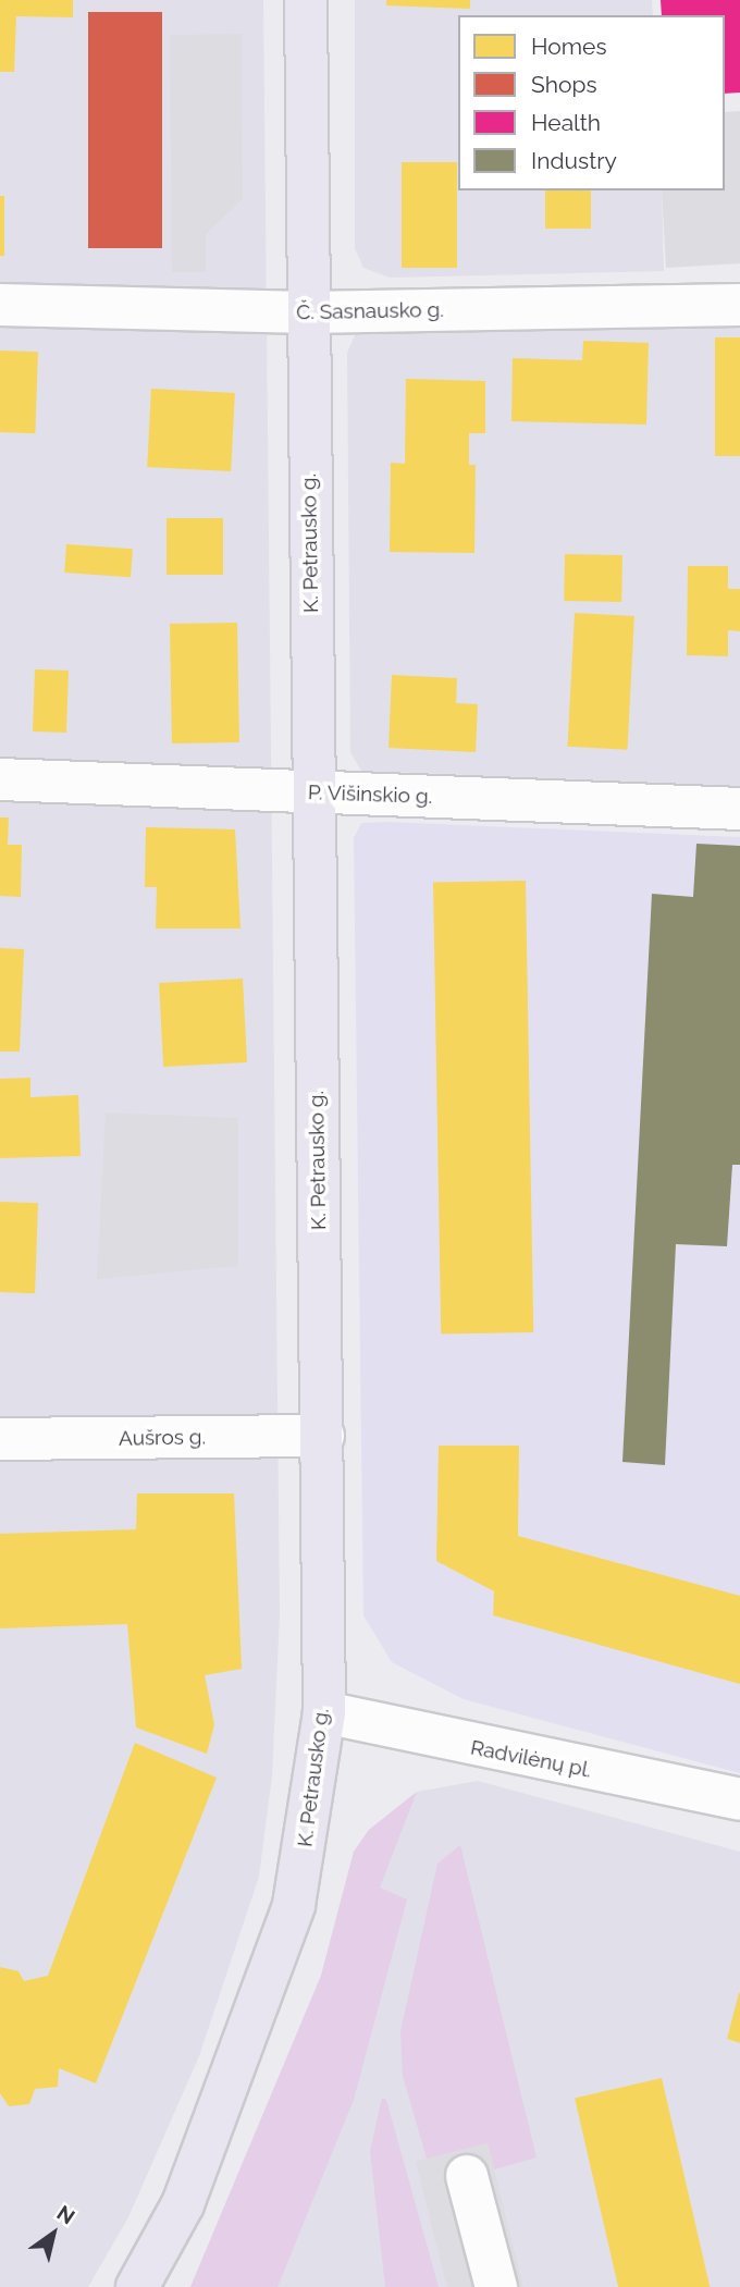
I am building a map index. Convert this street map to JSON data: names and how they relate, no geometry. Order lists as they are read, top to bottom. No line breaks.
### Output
{"streets":{"main road":["K. Petrausko g."],"street":["Č. Sasnausko g.","P. Višinskio g.","Aušros g.","Radvilėnų pl."]},"crossings":[["Č. Sasnausko g.","K. Petrausko g."],["K. Petrausko g.","P. Višinskio g."],["K. Petrausko g.","Aušros g."],["K. Petrausko g.","Radvilėnų pl."]],"legend":["Homes","Shops","Health","Industry"],"north":"top right"}
